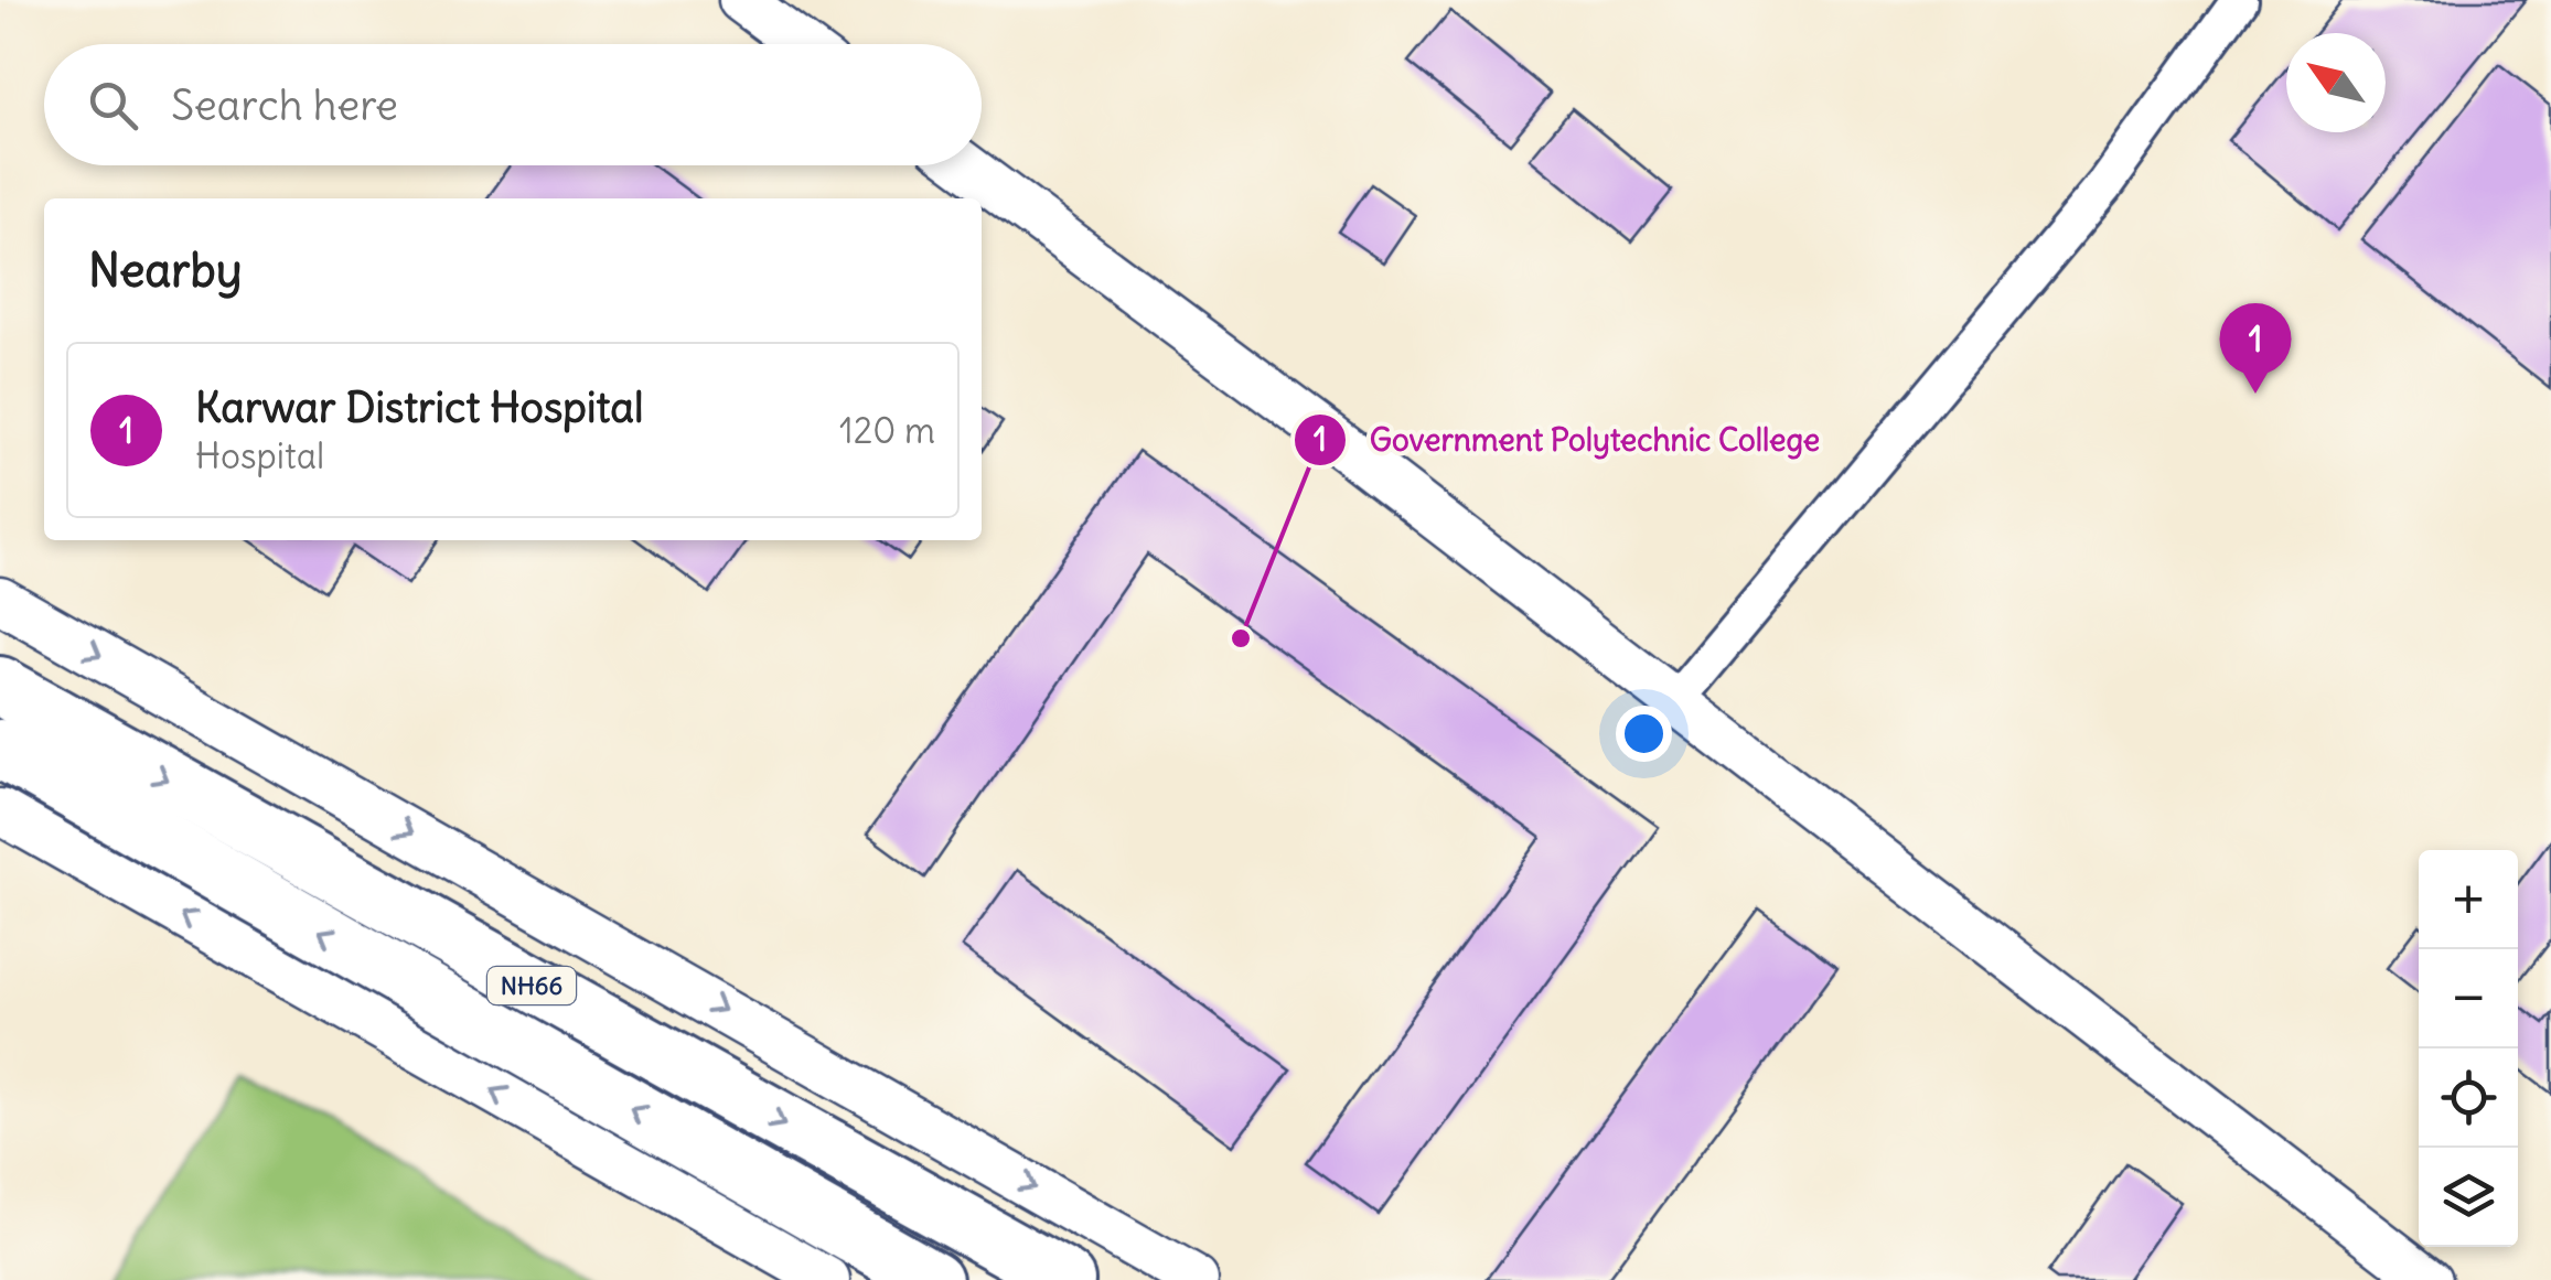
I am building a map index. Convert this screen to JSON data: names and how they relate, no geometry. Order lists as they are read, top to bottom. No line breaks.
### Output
{"streets":{"highway":["NH66"]},"places":["Government Polytechnic College"],"north":"top left","page":{"search":"Search here","heading":"Nearby","pins":"1","list":[{"mark":"1","name":"Karwar District Hospital","note":"Hospital","value":"120 m"}],"map_buttons":["+","−"]}}
